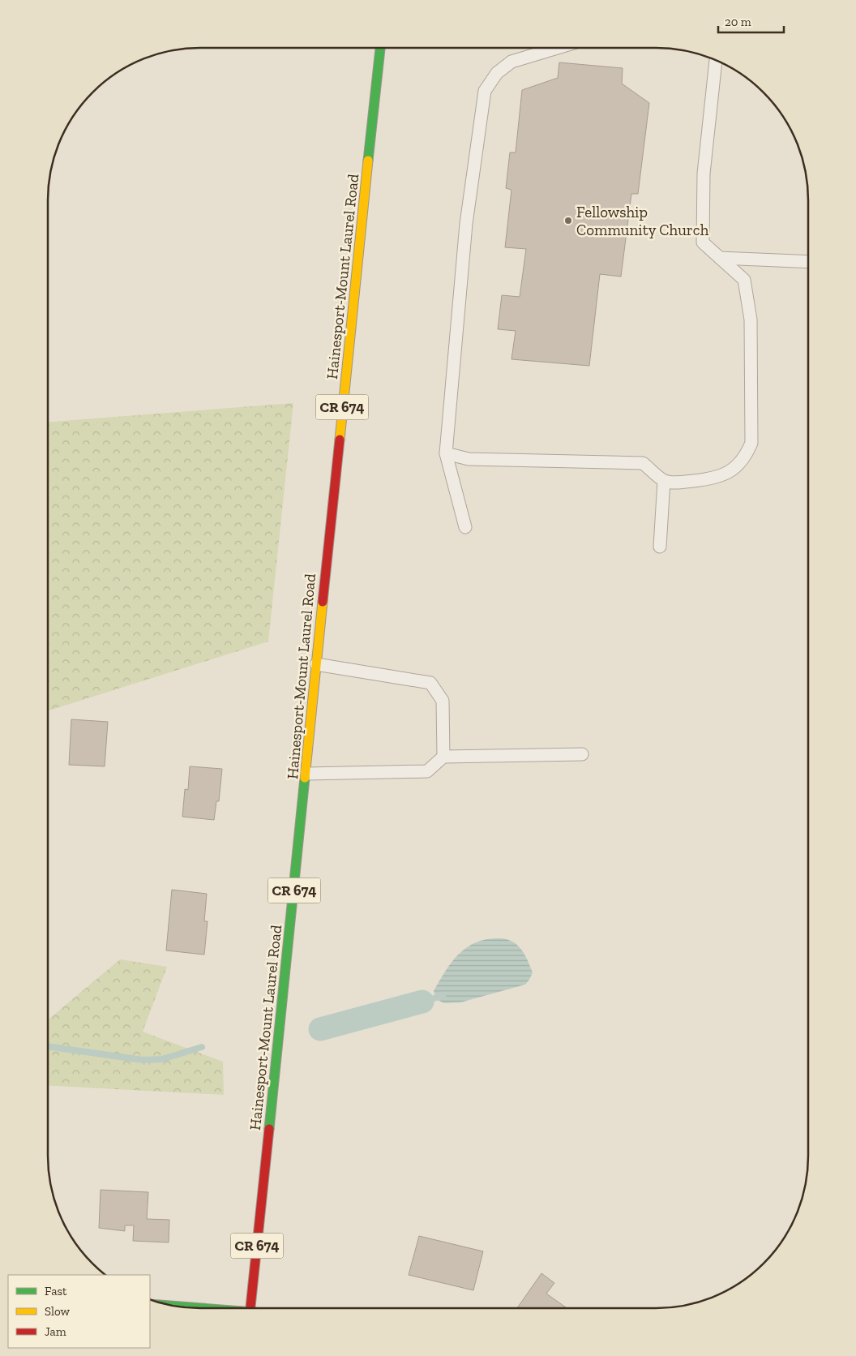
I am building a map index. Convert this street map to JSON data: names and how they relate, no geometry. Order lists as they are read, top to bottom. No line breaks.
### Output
{"streets":{"main road":["Hainesport-Mount Laurel Road","CR 674"]},"places":["Fellowship Community Church"],"legend":["Fast","Slow","Jam"],"scale_bar":"20 m"}
